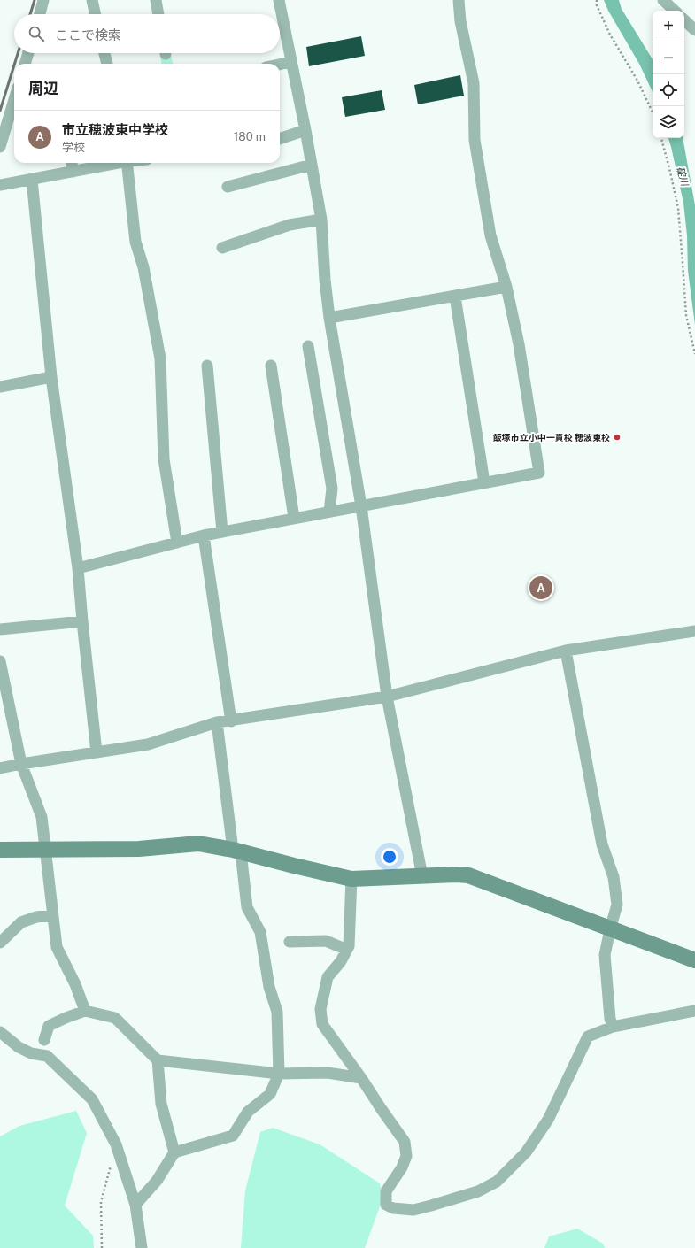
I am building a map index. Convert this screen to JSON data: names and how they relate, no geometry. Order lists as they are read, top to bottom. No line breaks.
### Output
{"water":["碇川"],"places":["飯塚市立小中一貫校 穂波東校"],"page":{"map_buttons":["+","−"],"search":"ここで検索","heading":"周辺","list":[{"mark":"A","name":"市立穂波東中学校","note":"学校","value":"180 m"}],"pins":"A"}}
